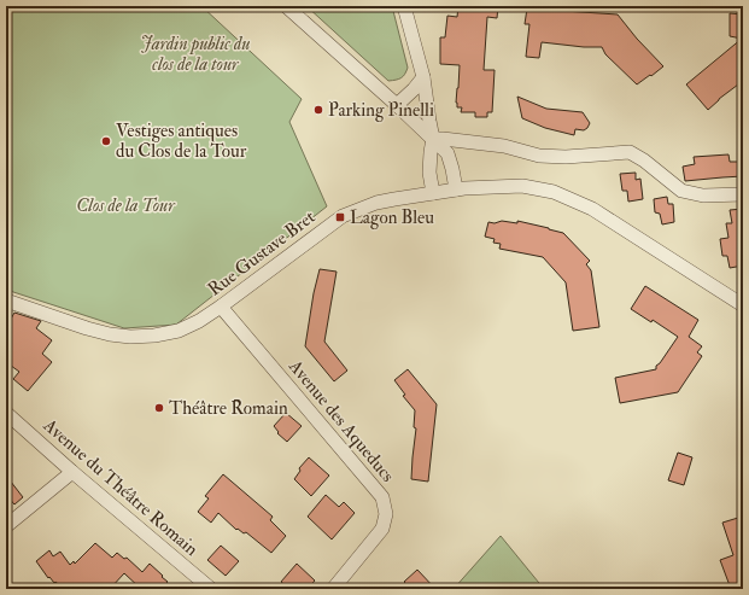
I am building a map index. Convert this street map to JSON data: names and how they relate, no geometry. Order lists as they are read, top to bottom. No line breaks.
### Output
{"streets":{"street":["Rue Gustave Bret","Avenue des Aqueducs","Avenue du Théâtre Romain"]},"crossings":[["Rue Gustave Bret","Avenue des Aqueducs"]],"parks":["Jardin public du clos de la tour","Clos de la Tour"],"places":{"other":["Parking Pinelli","Vestiges antiques du Clos de la Tour","Théâtre Romain"],"transit":["Lagon Bleu"]}}
